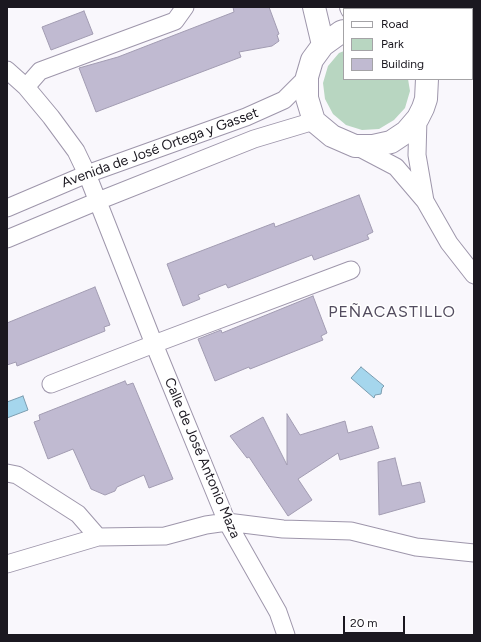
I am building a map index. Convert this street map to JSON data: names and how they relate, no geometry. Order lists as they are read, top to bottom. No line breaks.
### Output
{"streets":{"street":["Avenida de José Ortega y Gasset","Calle de José Antonio Maza"]},"crossings":[["Avenida de José Ortega y Gasset","Calle de José Antonio Maza"]],"districts":["PEÑACASTILLO"],"legend":["Road","Park","Building"],"scale_bar":"20 m"}
